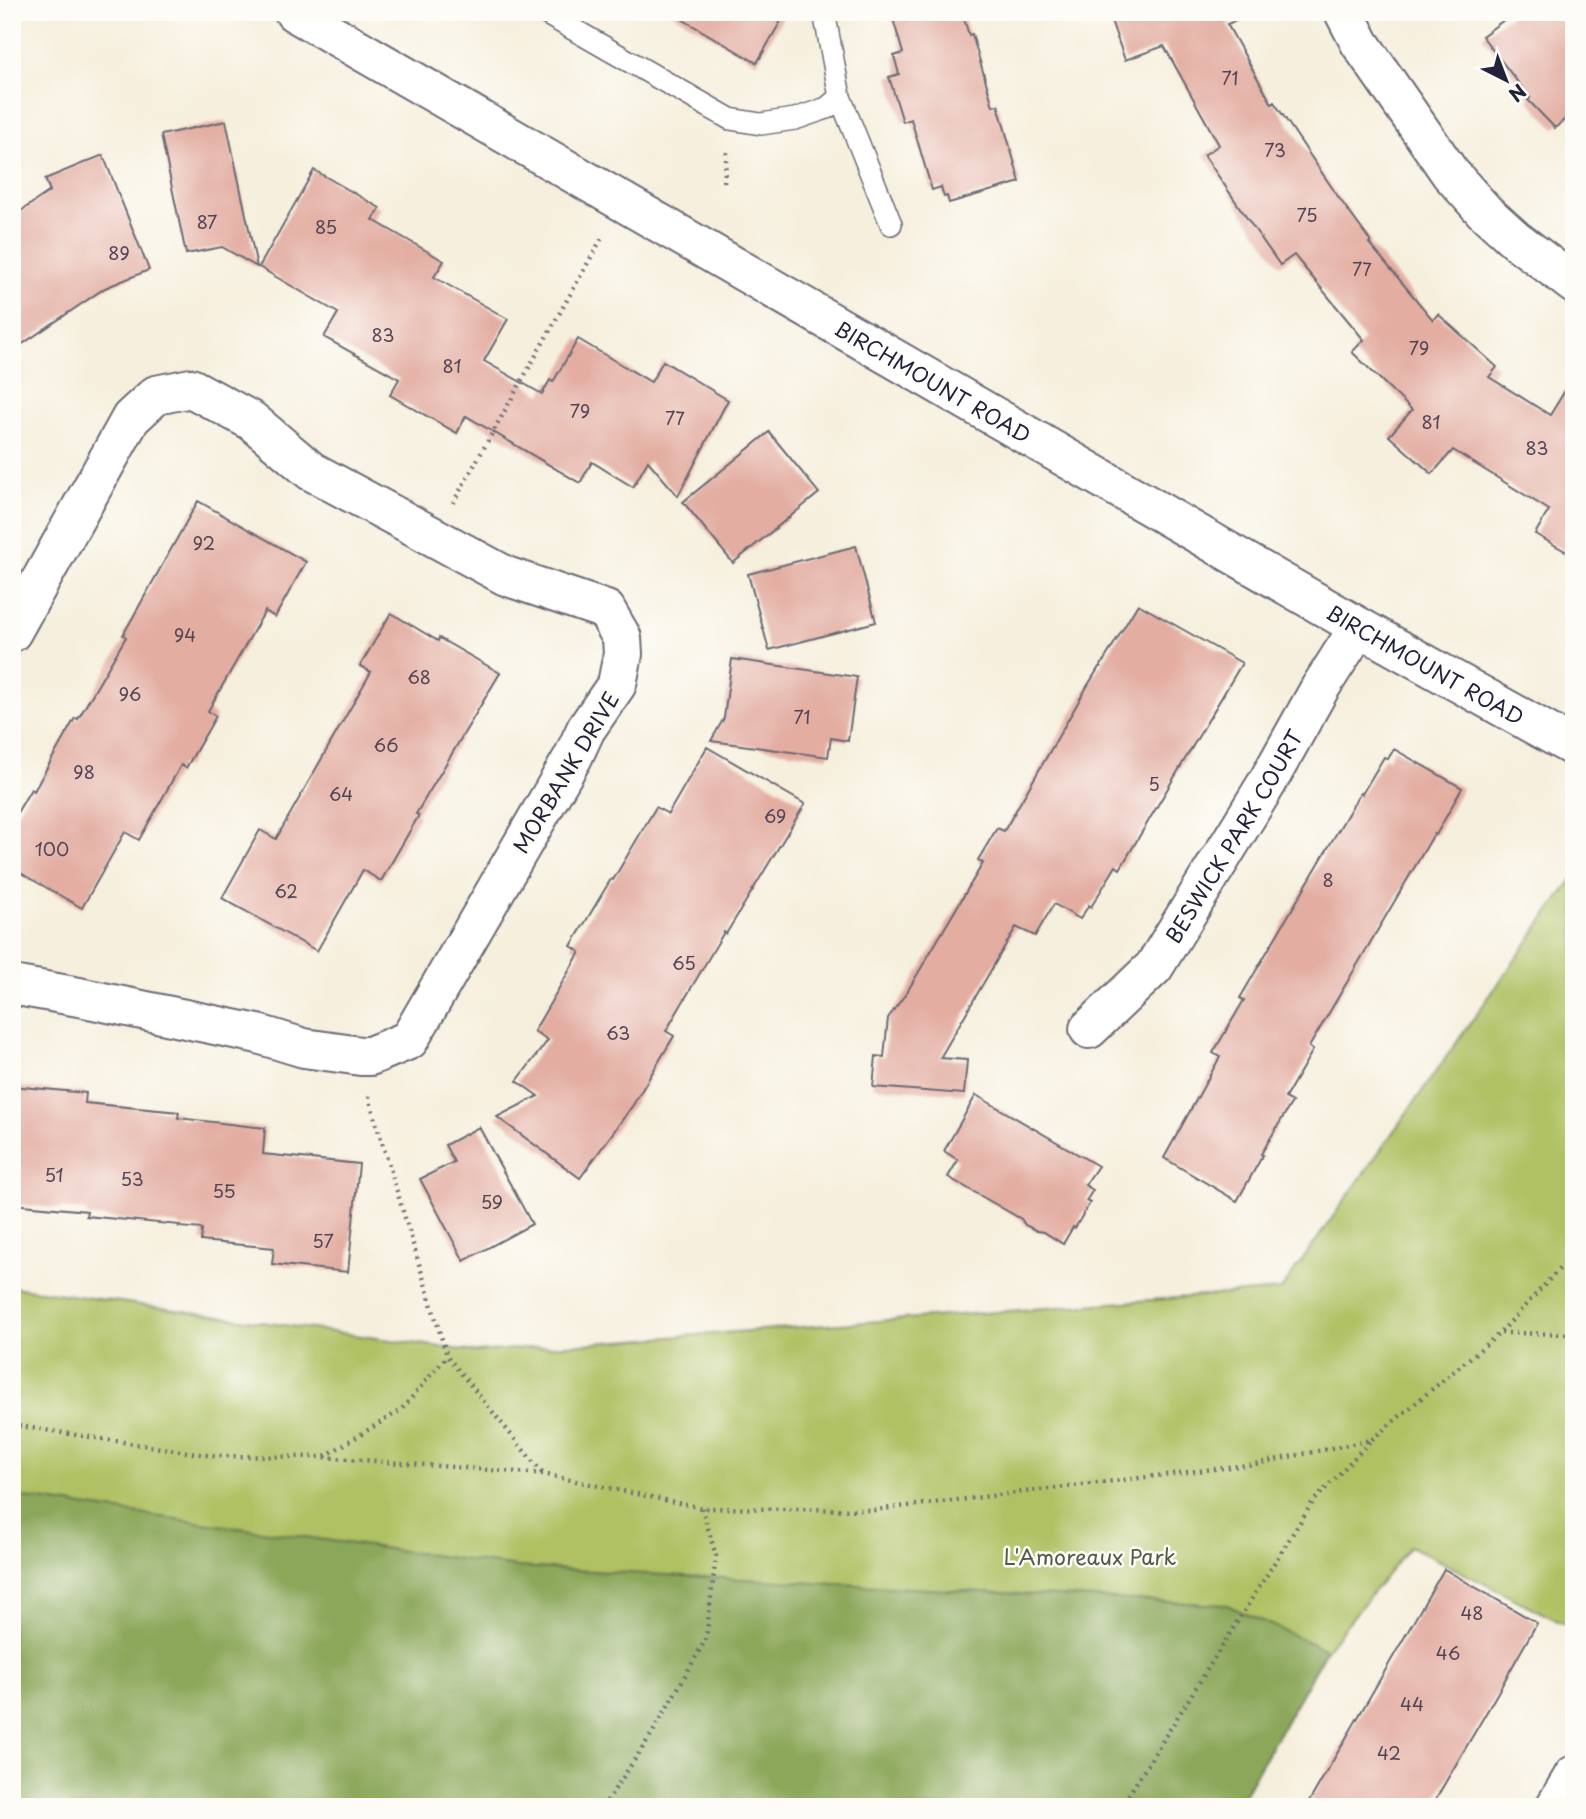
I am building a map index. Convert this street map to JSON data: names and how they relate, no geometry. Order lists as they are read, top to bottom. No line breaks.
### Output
{"streets":{"street":["BIRCHMOUNT ROAD","MORBANK DRIVE","BESWICK PARK COURT"]},"crossings":[["BIRCHMOUNT ROAD","BESWICK PARK COURT"]],"parks":["L'Amoreaux Park"],"house_numbers":["71","73","75","87","85","89","77","83","79","81","79","77","81","83","92","94","68","96","71","66","98","5","64","69","100","8","62","65","63","51","53","55","59","57","48","46","44","42"],"north":"bottom right"}
